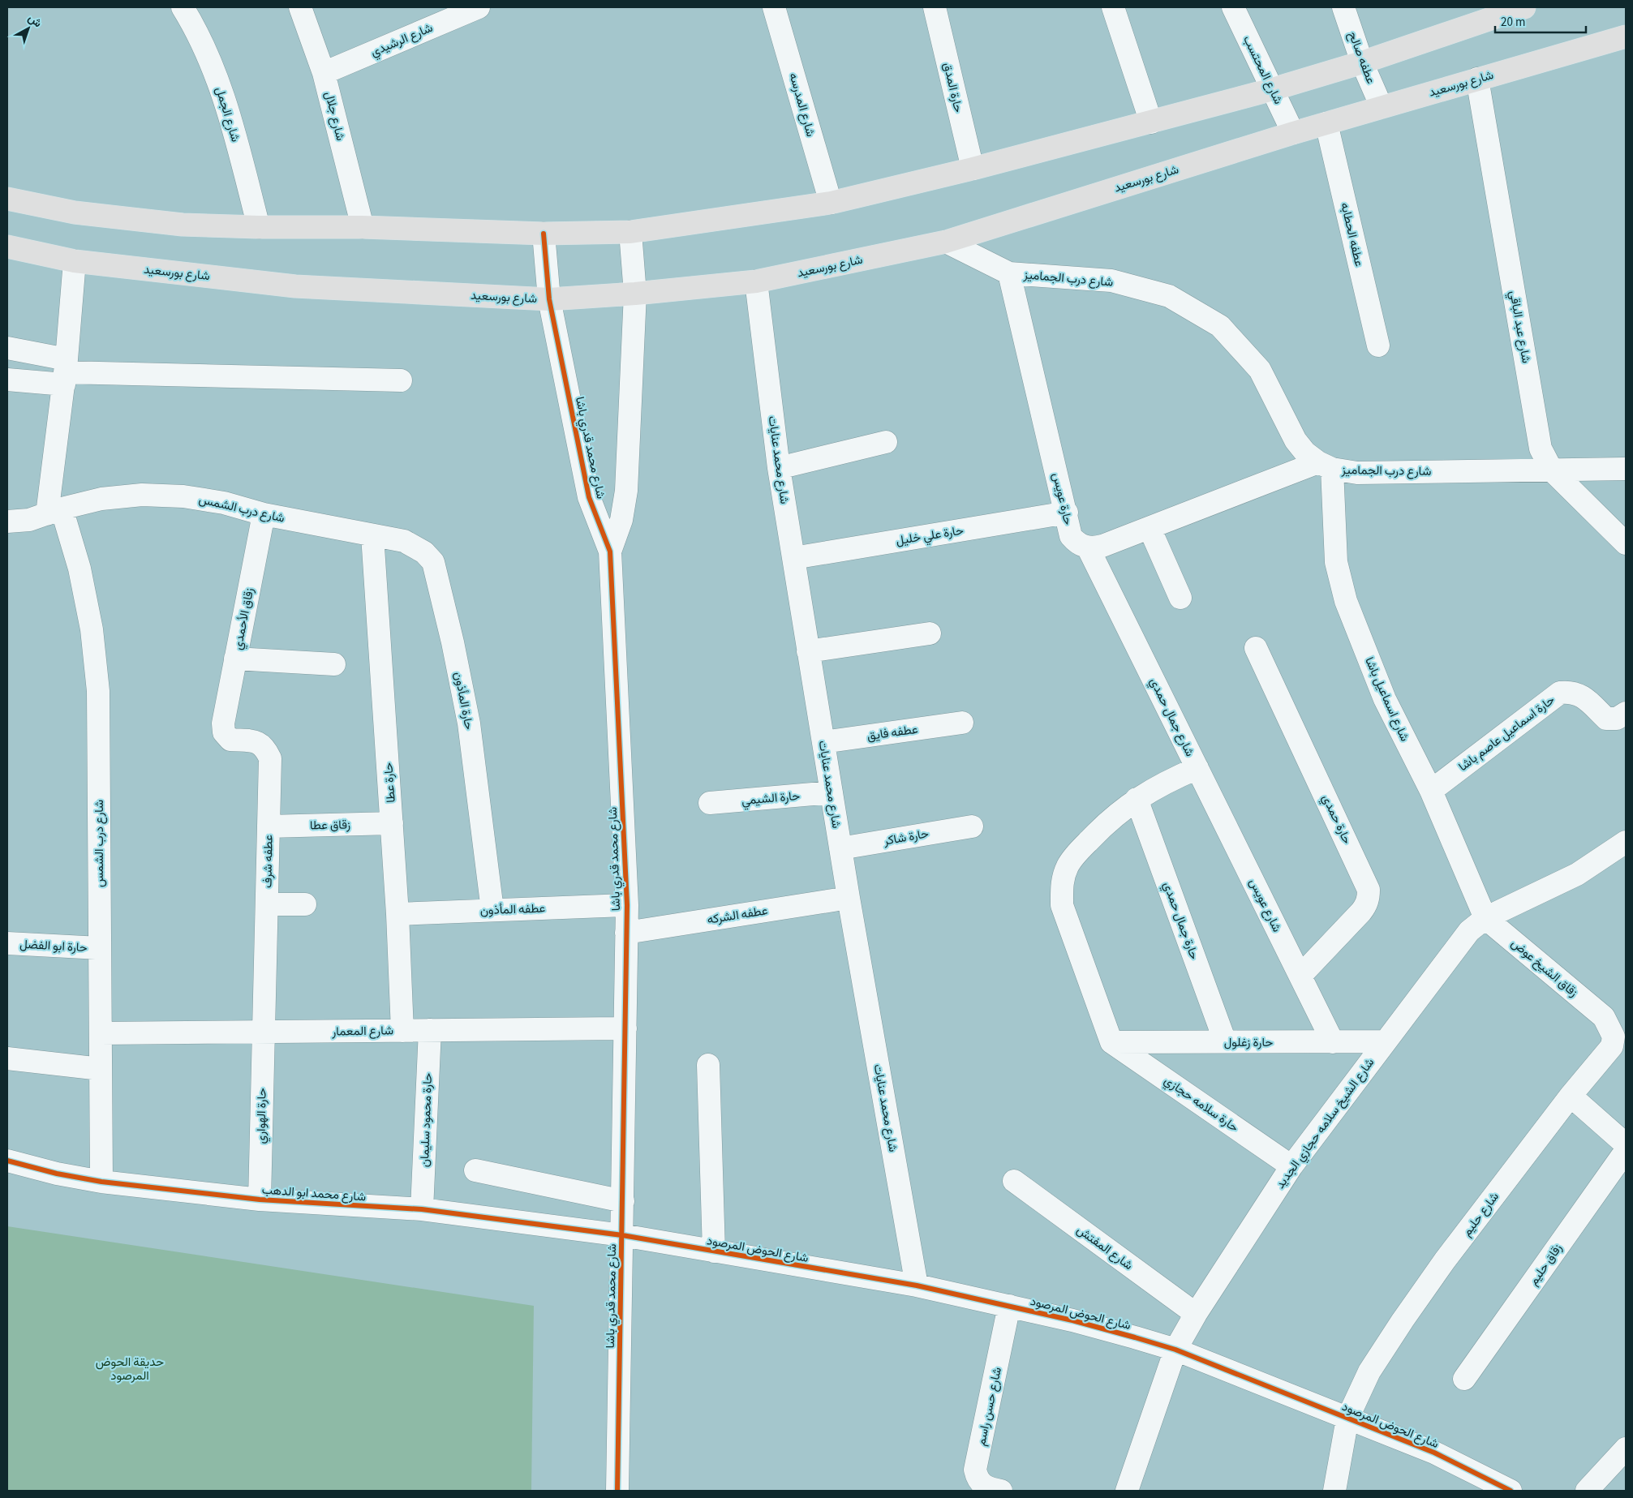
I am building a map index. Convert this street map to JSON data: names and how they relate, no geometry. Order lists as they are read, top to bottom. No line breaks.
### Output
{"streets":{"main road":["شارع بورسعيد"],"street":["شارع الرشيدي","عطفه صالح","شارع المحتسب","حارة المدق","شارع المدرسه","شارع الجمل","شارع جلال","عطفه الحطابه","شارع درب الجماميز","شارع عبد الباقي","شارع محمد قدري باشا","شارع محمد عنايات","حارة عويس","شارع درب الشمس","حارة علي خليل","زقاق الأحمدي","شارع اسماعيل باشا","حارة المأذون","شارع جمال حمدي","عطفه فايق","حارة اسماعيل عاصم باشا","حارة عطا","حارة الشيمي","حارة حمدي","زقاق عطا","حارة شاكر","عطفه شرف","شارع عويس","عطفه المأذون","عطفه الشركه","حارة جمال حمدي","حارة ابو الفضل","زقاق الشيخ عوض","شارع المعمار","حارة زغلول","حارة سلامه حجازي","حارة الهواري","حارة محمود سليمان","شارع الشيخ سلامه حجازي الجديد","شارع محمد ابو الدهب","شارع حليم","شارع المفتش","شارع الحوض المرصود","زقاق حليم","شارع حسن راسم"]},"crossings":[["شارع الرشيدي","شارع جلال"],["عطفه صالح","شارع بورسعيد"],["شارع المحتسب","شارع بورسعيد"],["شارع بورسعيد","عطفه الحطابه"],["شارع بورسعيد","شارع درب الجماميز"],["شارع بورسعيد","شارع عبد الباقي"],["شارع بورسعيد","شارع محمد قدري باشا"],["شارع بورسعيد","شارع محمد عنايات"],["شارع درب الجماميز","شارع عبد الباقي"],["شارع درب الجماميز","حارة عويس"],["شارع درب الجماميز","شارع اسماعيل باشا"],["شارع محمد قدري باشا","عطفه المأذون"],["شارع محمد قدري باشا","عطفه الشركه"],["شارع محمد قدري باشا","شارع المعمار"],["شارع محمد قدري باشا","شارع محمد ابو الدهب"],["شارع محمد قدري باشا","شارع الحوض المرصود"],["شارع محمد عنايات","حارة علي خليل"],["شارع محمد عنايات","عطفه فايق"],["شارع محمد عنايات","حارة الشيمي"],["شارع محمد عنايات","حارة شاكر"],["شارع محمد عنايات","عطفه الشركه"],["شارع محمد عنايات","شارع الحوض المرصود"],["حارة عويس","حارة علي خليل"],["حارة عويس","شارع جمال حمدي"],["شارع درب الشمس","زقاق الأحمدي"],["شارع درب الشمس","حارة المأذون"],["شارع درب الشمس","حارة عطا"],["شارع درب الشمس","حارة ابو الفضل"],["شارع درب الشمس","شارع المعمار"],["شارع درب الشمس","شارع محمد ابو الدهب"],["زقاق الأحمدي","عطفه شرف"],["شارع اسماعيل باشا","حارة اسماعيل عاصم باشا"],["شارع اسماعيل باشا","زقاق الشيخ عوض"],["شارع اسماعيل باشا","شارع الشيخ سلامه حجازي الجديد"],["حارة المأذون","حارة عطا"],["حارة المأذون","عطفه المأذون"],["شارع جمال حمدي","شارع عويس"],["شارع جمال حمدي","حارة جمال حمدي"],["شارع جمال حمدي","حارة زغلول"],["شارع جمال حمدي","حارة سلامه حجازي"],["حارة عطا","زقاق عطا"],["حارة عطا","عطفه المأذون"],["حارة عطا","شارع المعمار"],["حارة حمدي","شارع عويس"],["زقاق عطا","عطفه شرف"],["عطفه شرف","شارع المعمار"],["عطفه شرف","حارة الهواري"],["شارع عويس","حارة زغلول"],["حارة جمال حمدي","حارة زغلول"],["زقاق الشيخ عوض","شارع الشيخ سلامه حجازي الجديد"],["زقاق الشيخ عوض","شارع حليم"],["شارع المعمار","حارة الهواري"],["شارع المعمار","حارة محمود سليمان"],["حارة زغلول","حارة سلامه حجازي"],["حارة زغلول","شارع الشيخ سلامه حجازي الجديد"],["حارة سلامه حجازي","شارع الشيخ سلامه حجازي الجديد"],["حارة الهواري","شارع محمد ابو الدهب"],["حارة محمود سليمان","شارع محمد ابو الدهب"],["شارع الشيخ سلامه حجازي الجديد","شارع المفتش"],["شارع الشيخ سلامه حجازي الجديد","شارع الحوض المرصود"],["شارع محمد ابو الدهب","شارع الحوض المرصود"],["شارع حليم","شارع الحوض المرصود"],["شارع الحوض المرصود","شارع حسن راسم"]],"parks":["حديقة الحوض المرصود"],"scale_bar":"20 m","north":"top right"}
